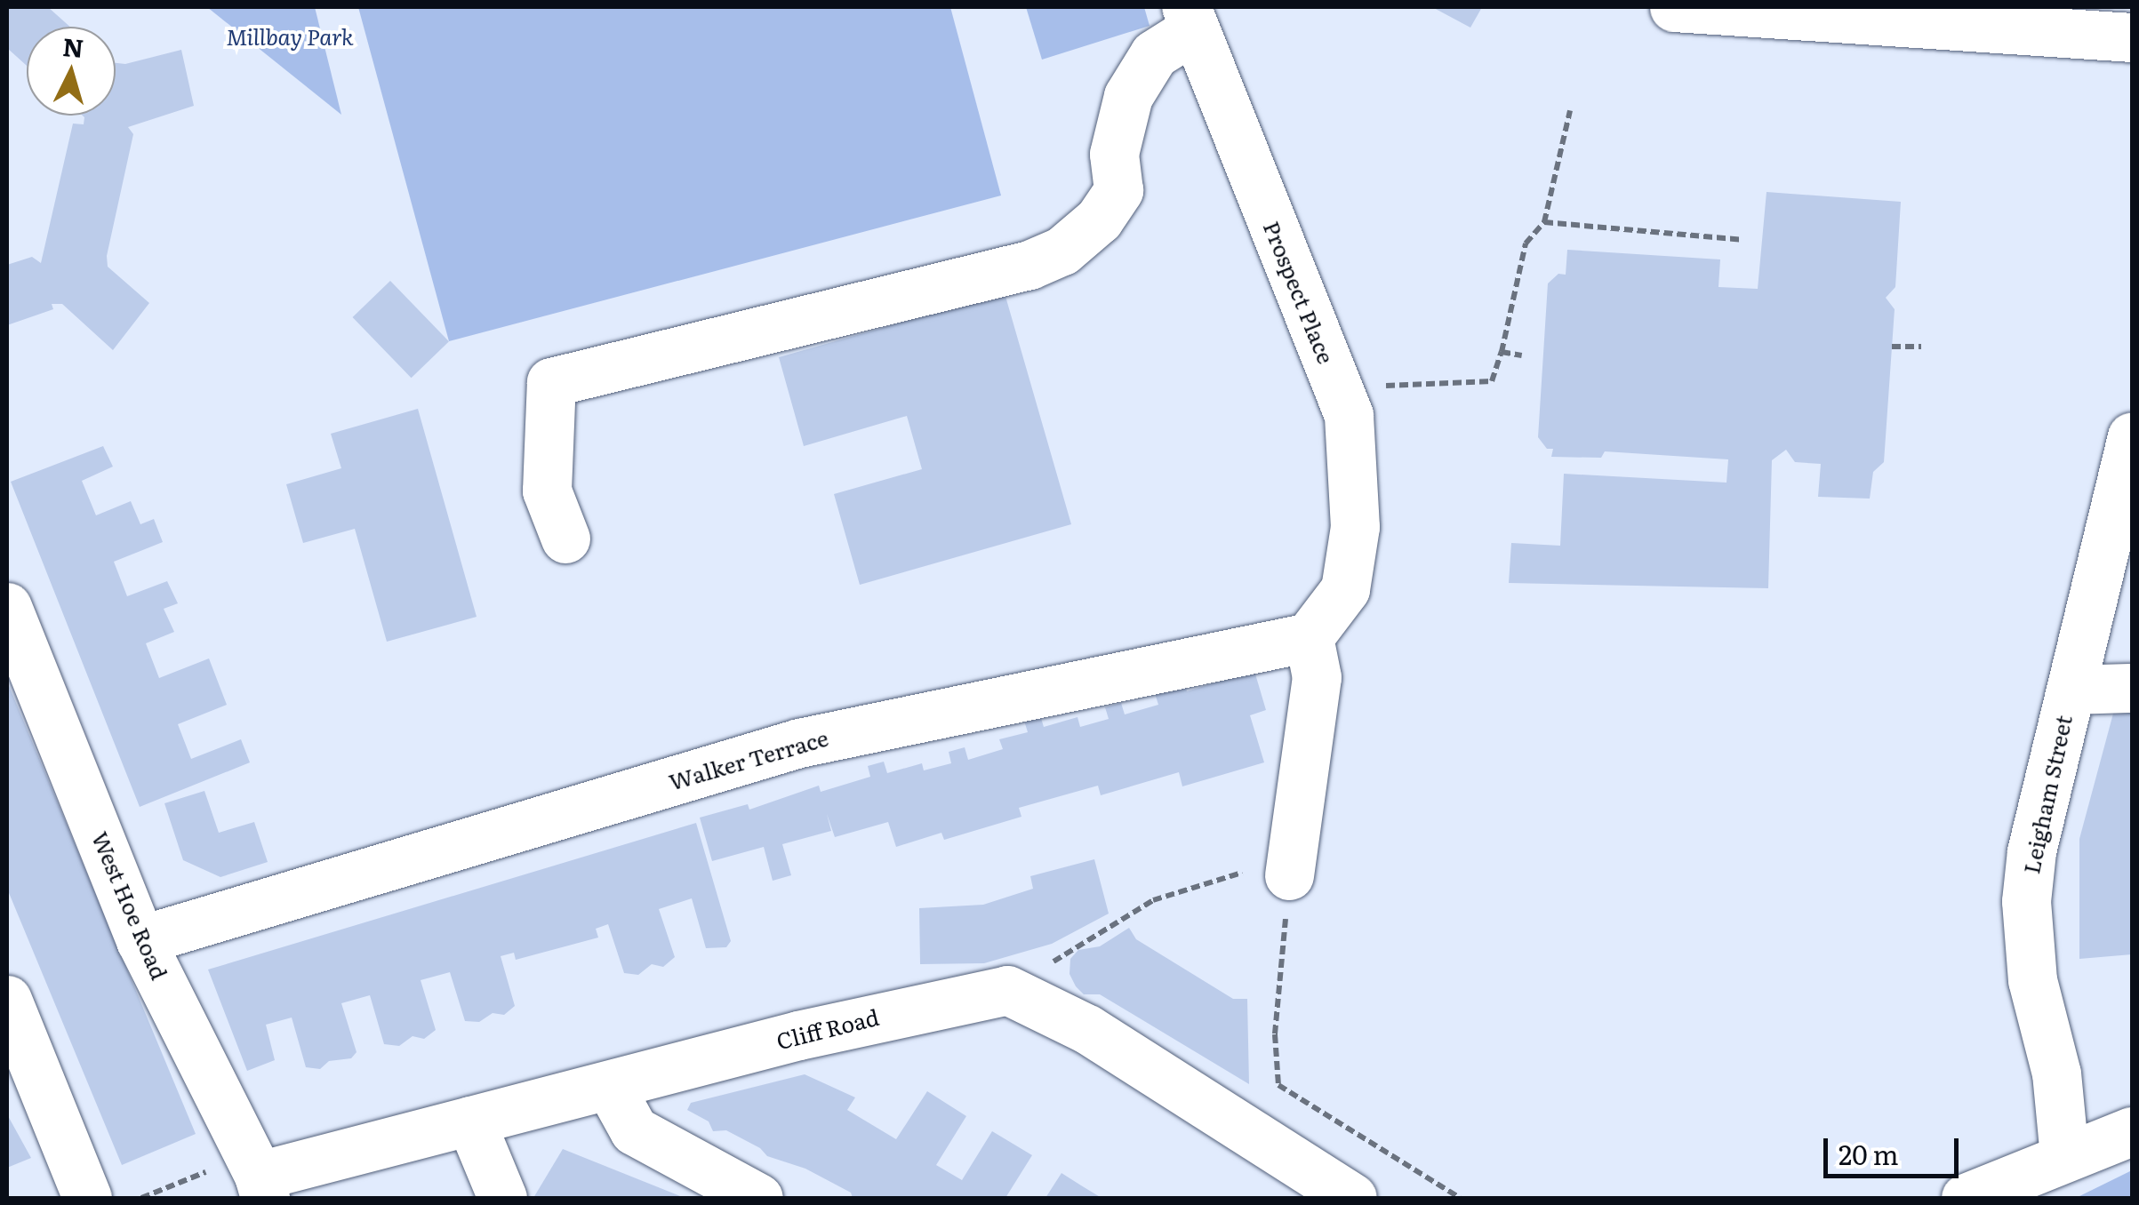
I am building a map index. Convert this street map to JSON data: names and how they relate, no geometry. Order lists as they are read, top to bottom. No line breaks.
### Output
{"streets":{"street":["Prospect Place","Walker Terrace","Leigham Street","West Hoe Road","Cliff Road"]},"crossings":[["Prospect Place","Walker Terrace"],["Walker Terrace","West Hoe Road"],["West Hoe Road","Cliff Road"]],"parks":["Millbay Park"],"scale_bar":"20 m","north":"top"}
